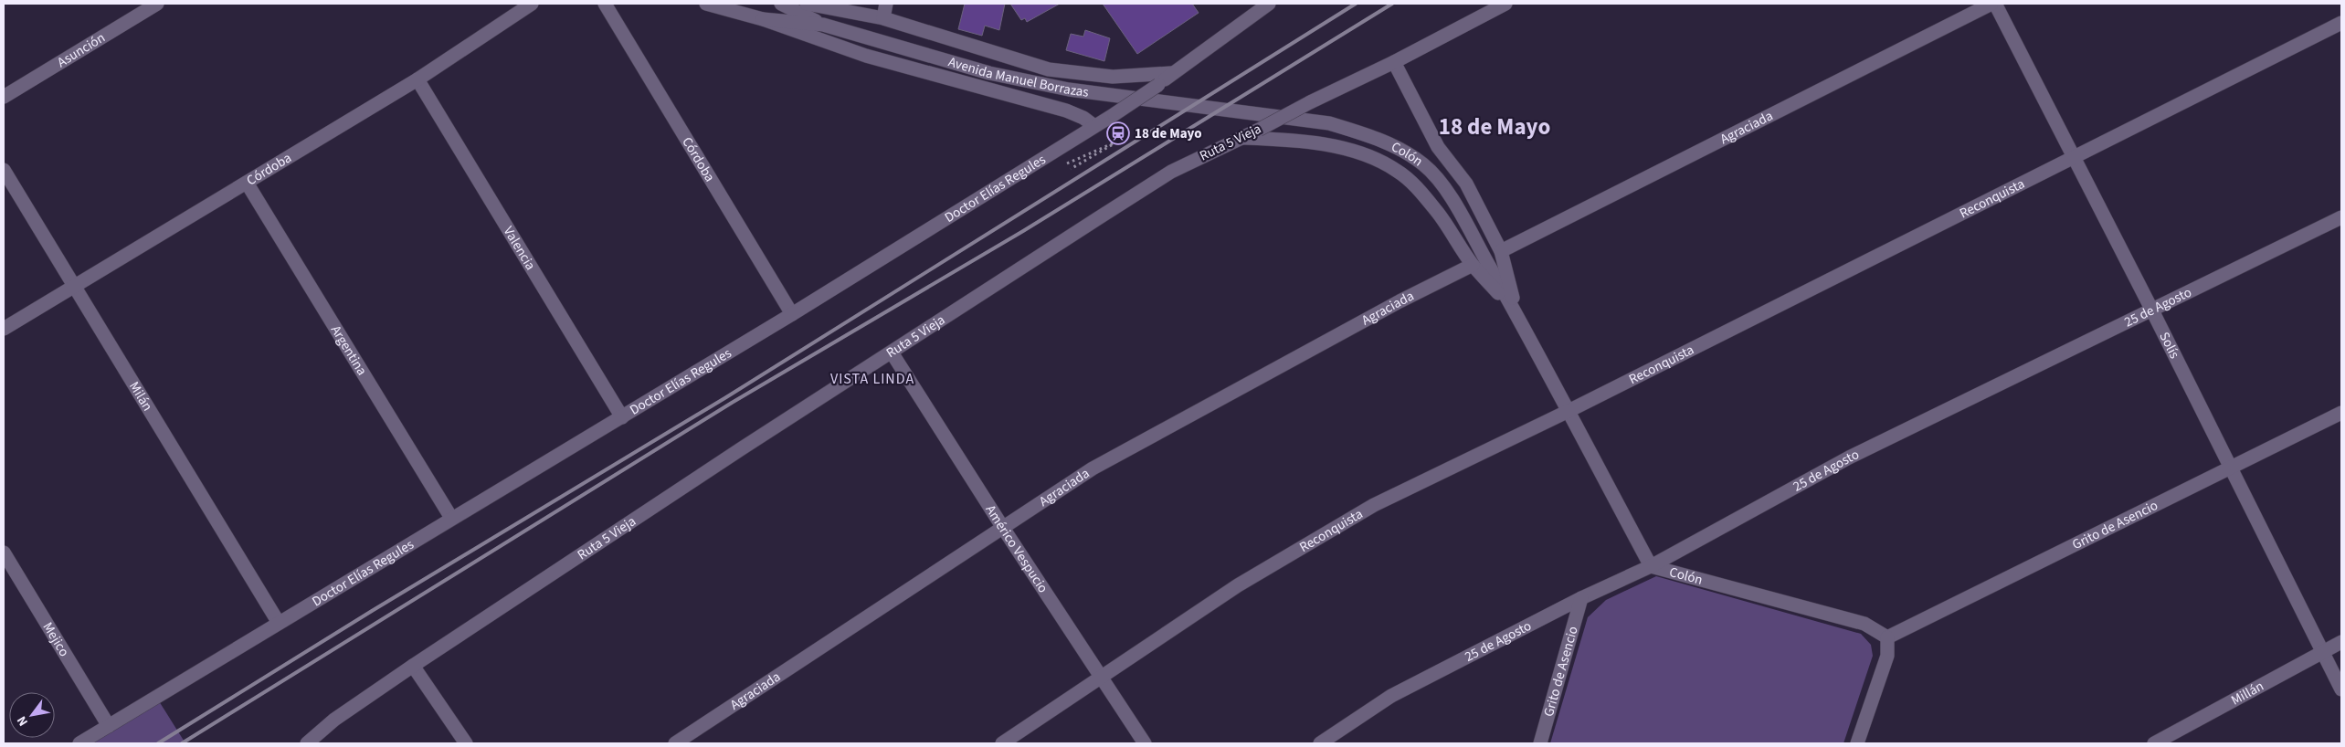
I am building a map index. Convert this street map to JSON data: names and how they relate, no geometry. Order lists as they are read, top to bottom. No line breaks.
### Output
{"streets":{"street":["Asunción","Avenida Manuel Borrazas","Agraciada","Ruta 5 Vieja","Colón","Córdoba","Doctor Elías Regules","Reconquista","Valencia","25 de Agosto","Solís","Argentina","Milán","Grito de Asencio","Américo Vespucio","Mejico","Millán"]},"crossings":[["Avenida Manuel Borrazas","Colón"],["Avenida Manuel Borrazas","Doctor Elías Regules"],["Agraciada","Colón"],["Agraciada","Solís"],["Agraciada","Américo Vespucio"],["Ruta 5 Vieja","Colón"],["Ruta 5 Vieja","Américo Vespucio"],["Colón","Reconquista"],["Colón","25 de Agosto"],["Colón","Grito de Asencio"],["Córdoba","Doctor Elías Regules"],["Córdoba","Valencia"],["Córdoba","Argentina"],["Córdoba","Milán"],["Doctor Elías Regules","Valencia"],["Doctor Elías Regules","Argentina"],["Doctor Elías Regules","Milán"],["Doctor Elías Regules","Mejico"],["Reconquista","Solís"],["Reconquista","Américo Vespucio"],["25 de Agosto","Solís"],["25 de Agosto","Grito de Asencio"],["Solís","Grito de Asencio"],["Solís","Millán"]],"districts":["18 de Mayo","VISTA LINDA"],"places":{"station":["18 de Mayo"]},"north":"bottom left"}
